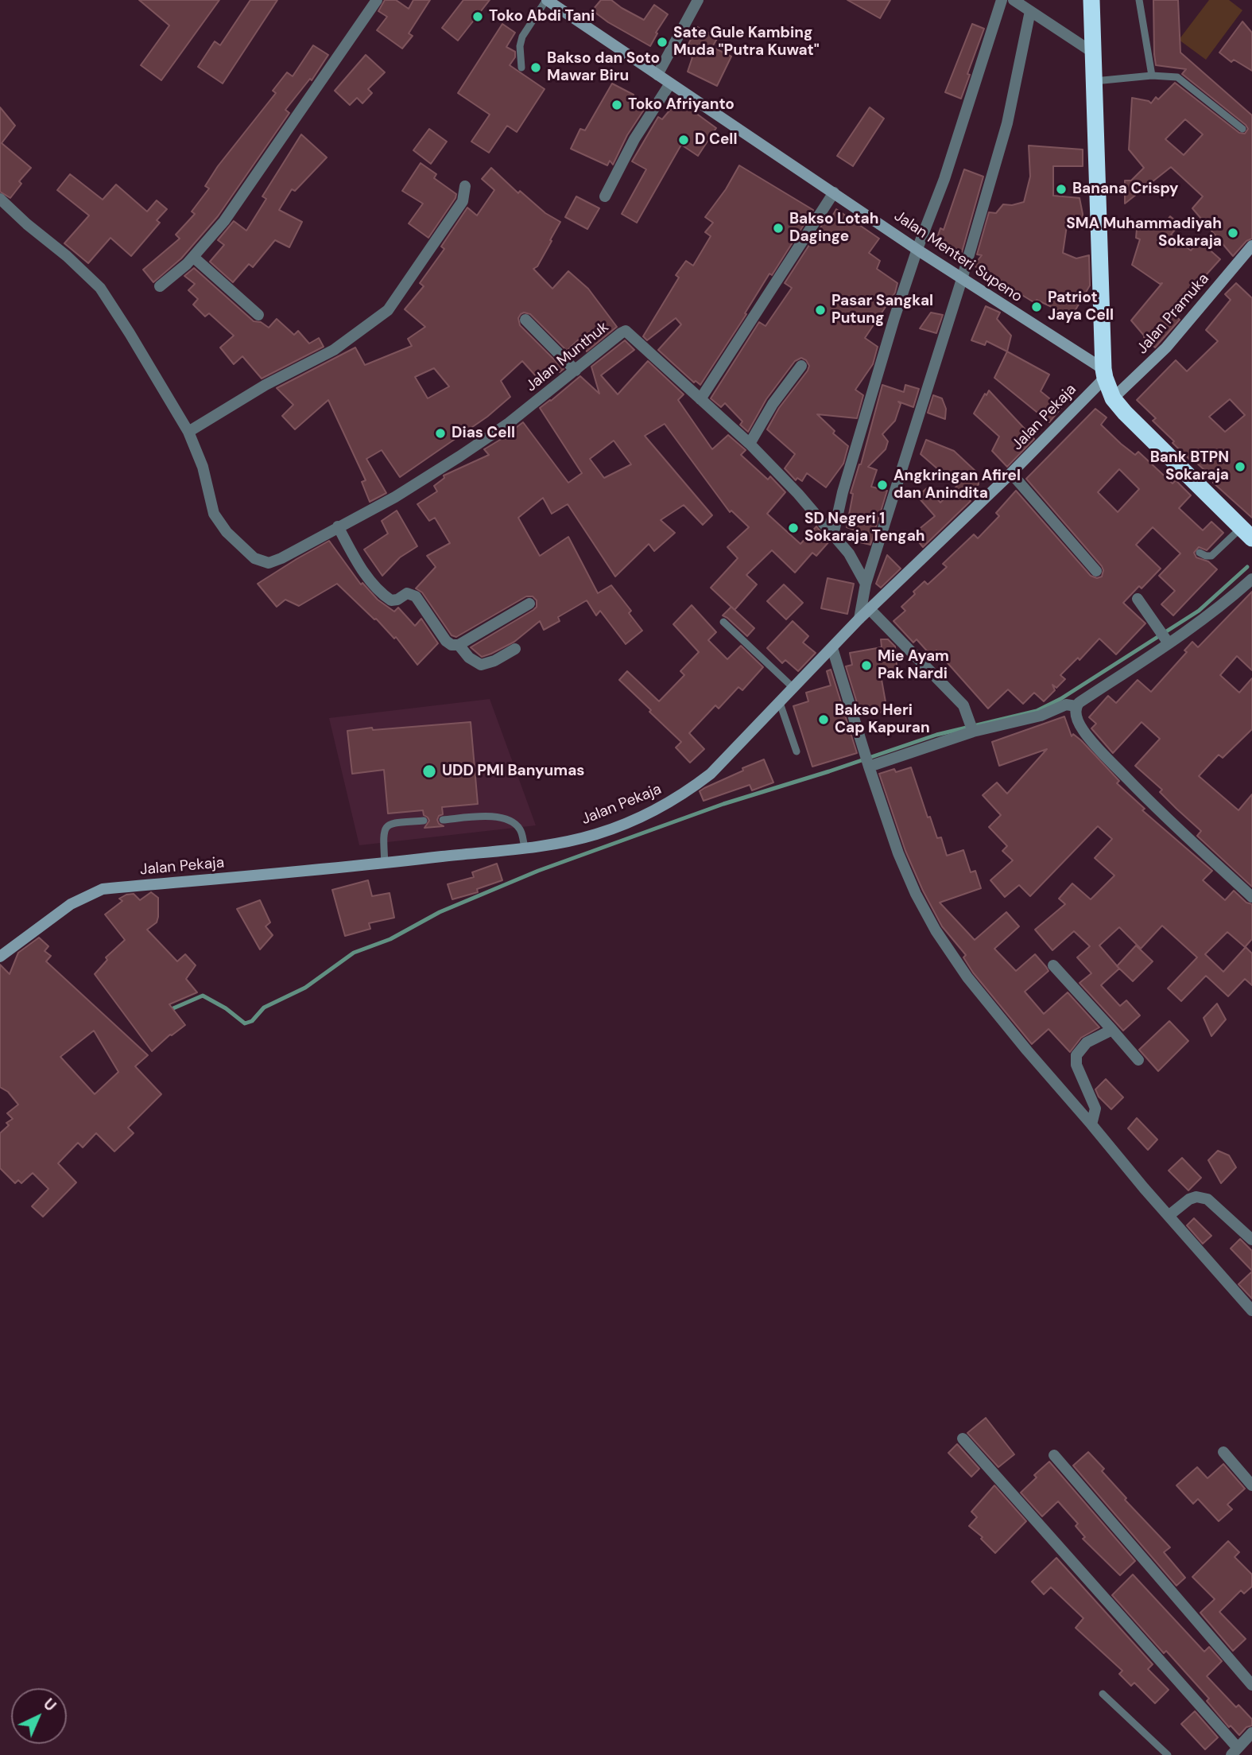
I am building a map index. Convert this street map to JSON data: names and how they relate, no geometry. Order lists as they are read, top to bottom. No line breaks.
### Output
{"streets":{"street":["Jalan Menteri Supeno","Jalan Pramuka","Jalan Munthuk","Jalan Pekaja"]},"crossings":[["Jalan Menteri Supeno","Jalan Pekaja"]],"places":["Toko Abdi Tani","Sate Gule Kambing Muda \"Putra Kuwat\"","Bakso dan Soto Mawar Biru","Toko Afriyanto","D Cell","Banana Crispy","Bakso Lotah Daginge","SMA Muhammadiyah Sokaraja","Patriot Jaya Cell","Pasar Sangkal Putung","Dias Cell","Bank BTPN Sokaraja","Angkringan Afirel dan Anindita","SD Negeri 1 Sokaraja Tengah","Mie Ayam Pak Nardi","Bakso Heri Cap Kapuran","UDD PMI Banyumas"],"north":"top right"}
